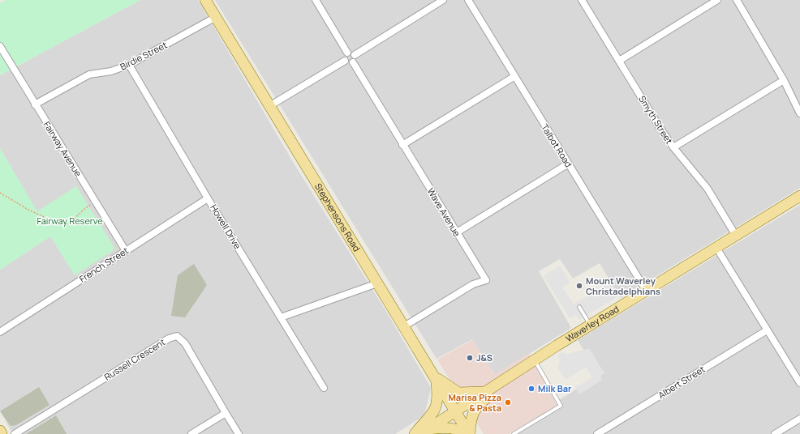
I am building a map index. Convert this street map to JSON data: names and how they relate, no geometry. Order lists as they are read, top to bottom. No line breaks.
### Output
{"streets":{"main road":["Stephensons Road","Waverley Road"],"street":["Birdie Street","Smyth Street","Talbot Road","Fairway Avenue","Wave Avenue","Howell Drive","French Street","Russell Crescent","Albert Street"]},"crossings":[["Birdie Street","Fairway Avenue"],["Birdie Street","Stephensons Road"],["Birdie Street","Howell Drive"],["Smyth Street","Waverley Road"],["Talbot Road","Waverley Road"],["Fairway Avenue","French Street"],["Wave Avenue","Stephensons Road"],["Stephensons Road","Waverley Road"],["Howell Drive","French Street"]],"parks":["Fairway Reserve"],"places":["Mount Waverley Christadelphians","J&S","Milk Bar","Marisa Pizza & Pasta"]}
